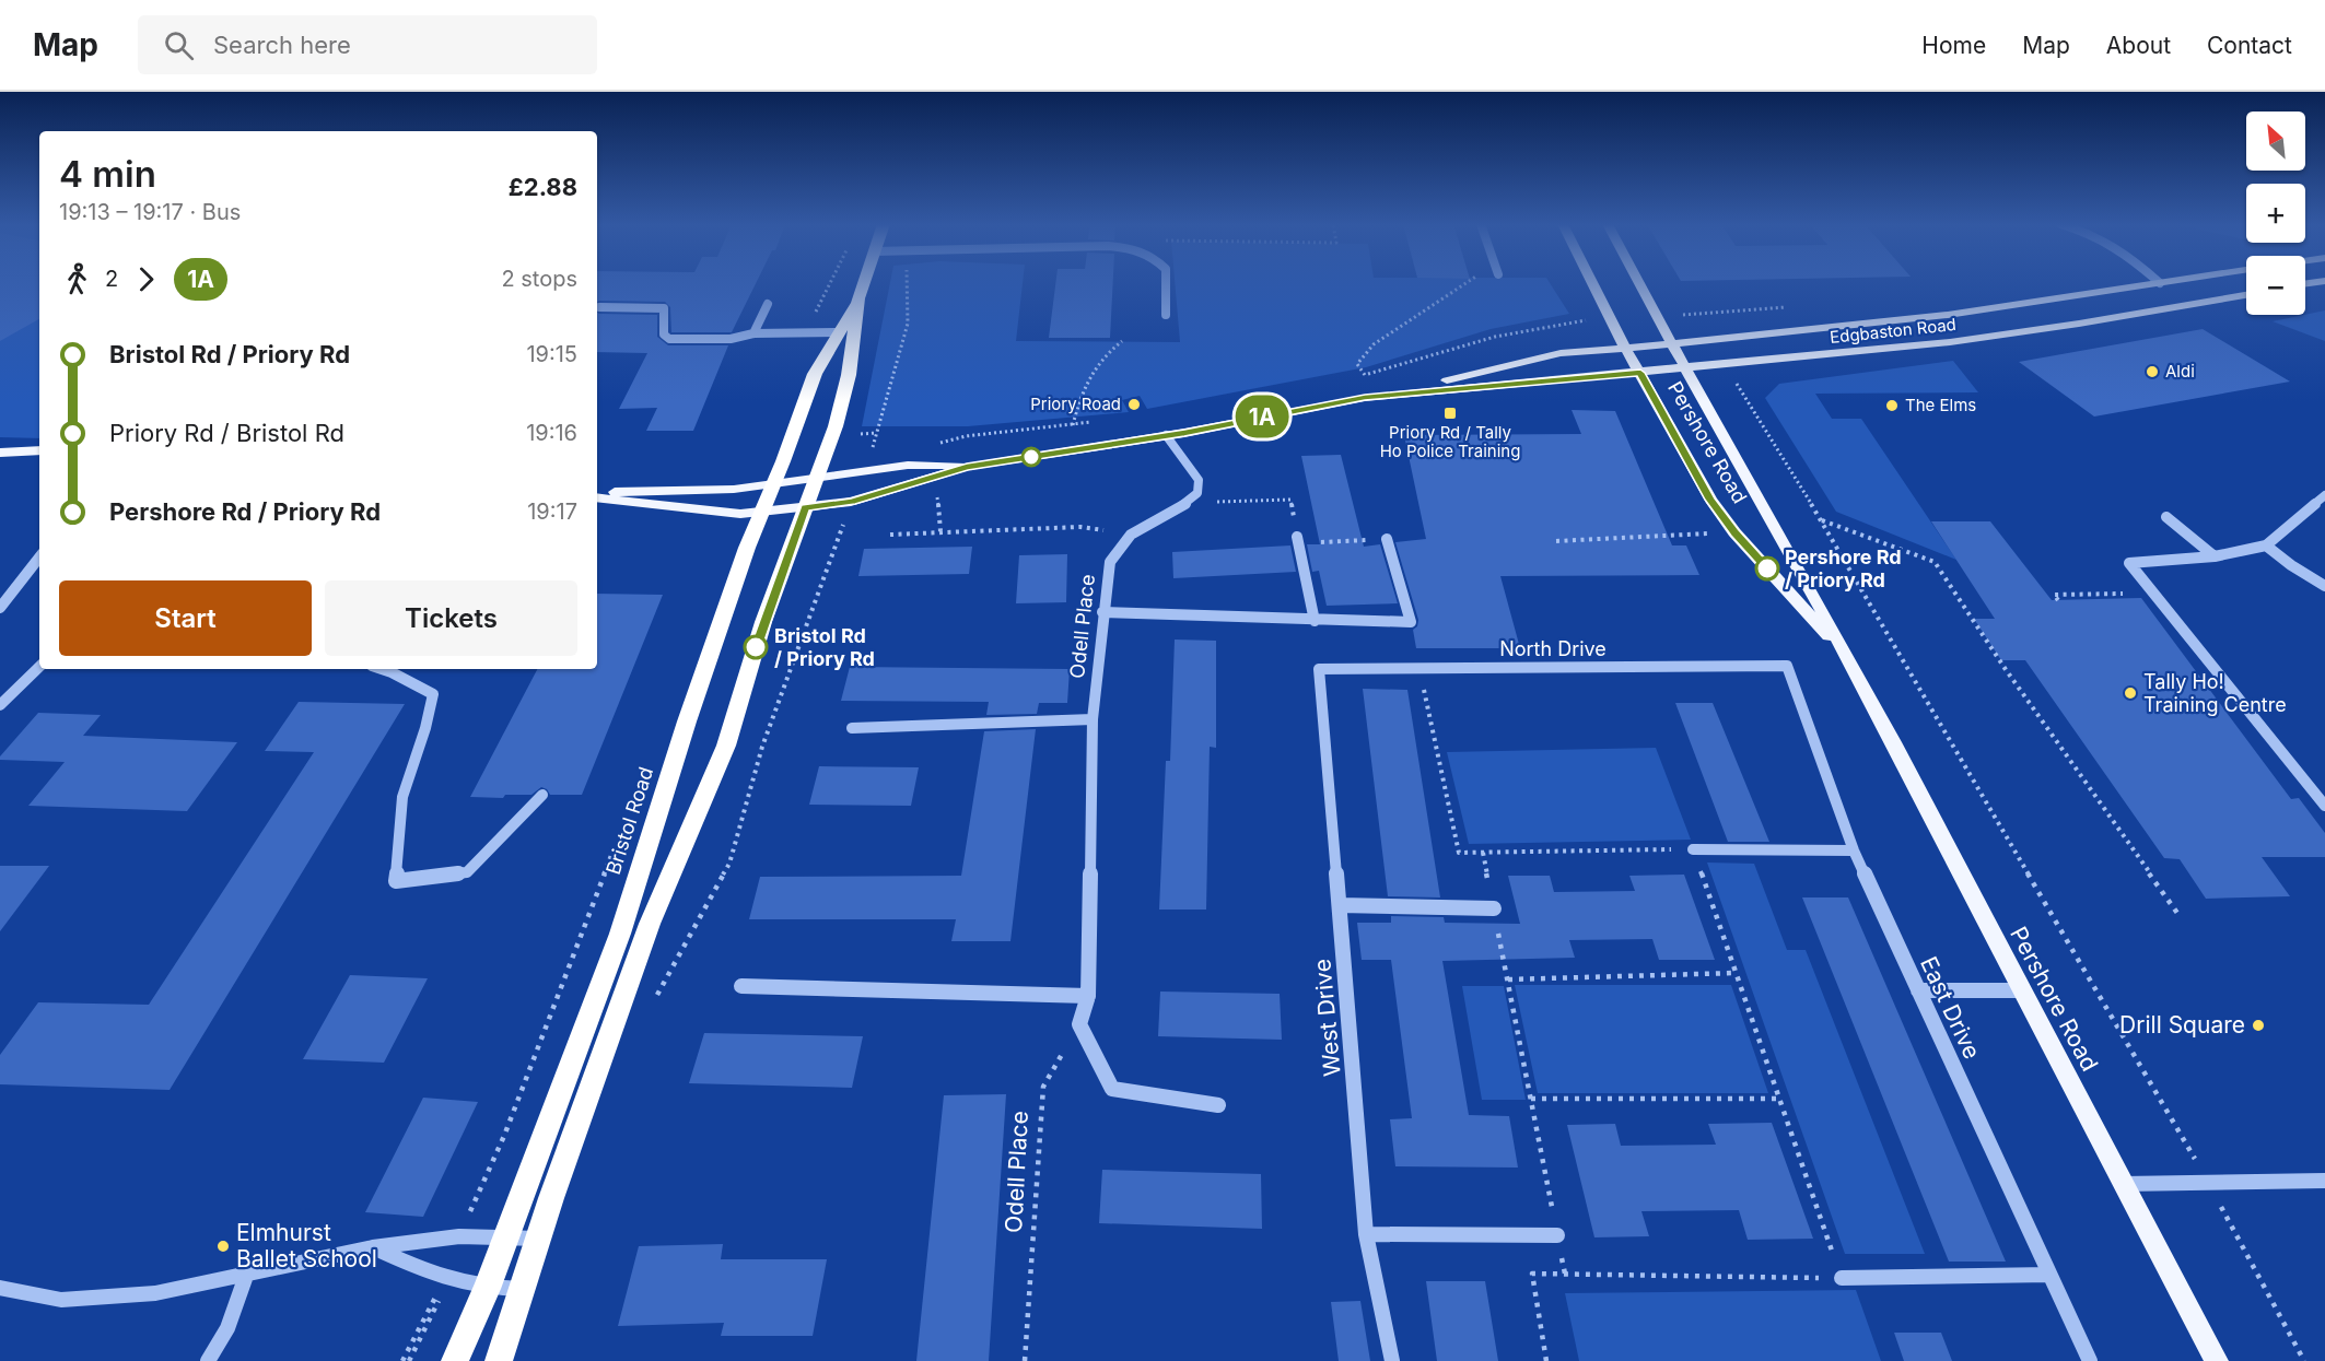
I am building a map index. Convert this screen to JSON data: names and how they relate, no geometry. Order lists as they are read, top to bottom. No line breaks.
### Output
{"streets":{"highway":["Bristol Road"],"main road":["Edgbaston Road","Pershore Road"],"street":["Odell Place","North Drive","East Drive","West Drive"]},"crossings":[["Edgbaston Road","Pershore Road"],["North Drive","East Drive"],["North Drive","West Drive"]],"places":{"other":["Aldi","Priory Road","The Elms","Pershore Rd / Priory Rd","Bristol Rd / Priory Rd","Tally Ho! Training Centre","Drill Square","Elmhurst Ballet School"],"transit":["Priory Rd / Tally Ho Police Training"]},"lines":["bus line 1A"],"north":"top left","page":{"header":"Map","search":"Search here","nav":["Home","Map","About","Contact"],"on_map":"1A","map_buttons":["+","−"],"heading":["4 min","19:13 – 19:17 · Bus","£2.88"],"legs":["2","1A","2 stops"],"list":[{"name":"Bristol Rd / Priory Rd","value":"19:15"},{"name":"Priory Rd / Bristol Rd","value":"19:16"},{"name":"Pershore Rd / Priory Rd","value":"19:17"}],"buttons":["Start","Tickets"]}}
